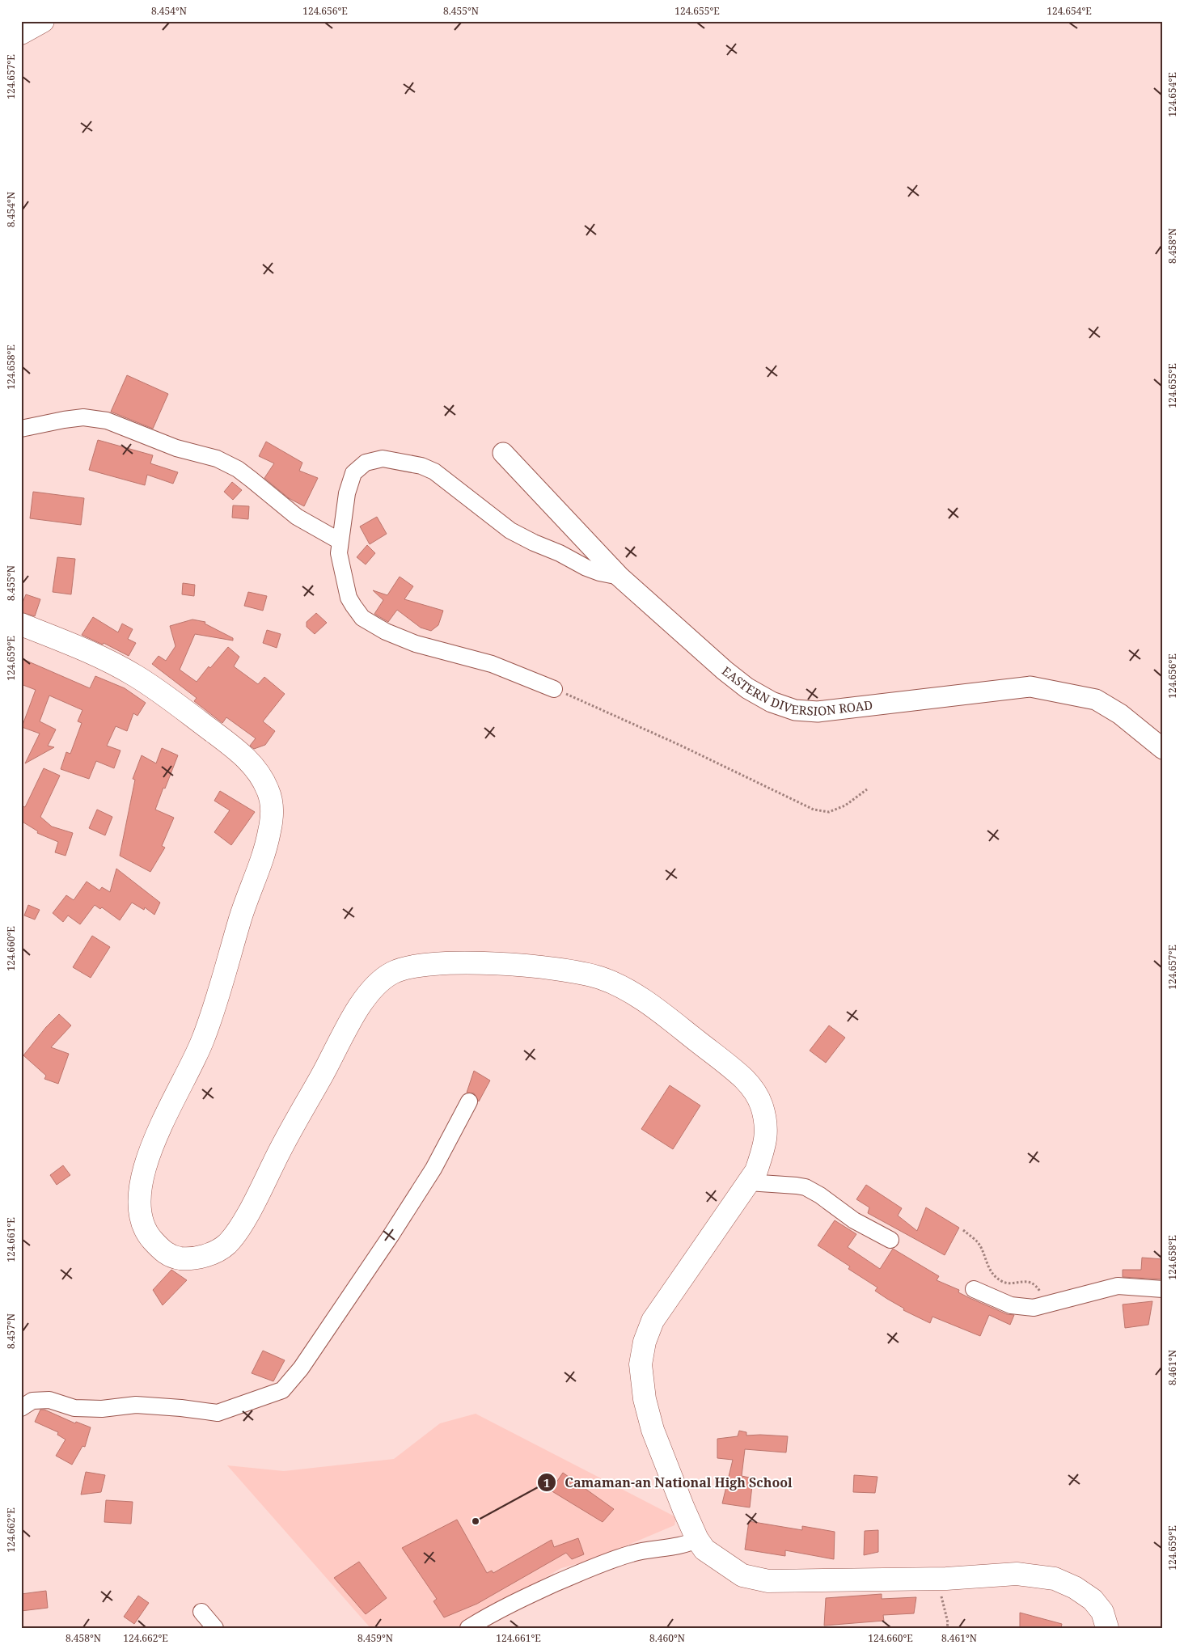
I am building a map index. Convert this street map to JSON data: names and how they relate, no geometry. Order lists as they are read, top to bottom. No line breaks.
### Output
{"streets":{"street":["EASTERN DIVERSION ROAD"]},"places":["Camaman-an National High School"],"coordinates":["8.454°N","124.656°E","8.455°N","124.655°E","124.654°E","124.657°E","8.458°N","124.658°E","124.659°E","124.660°E","124.661°E","8.457°N","8.461°N","124.662°E","8.459°N","8.460°N"]}
